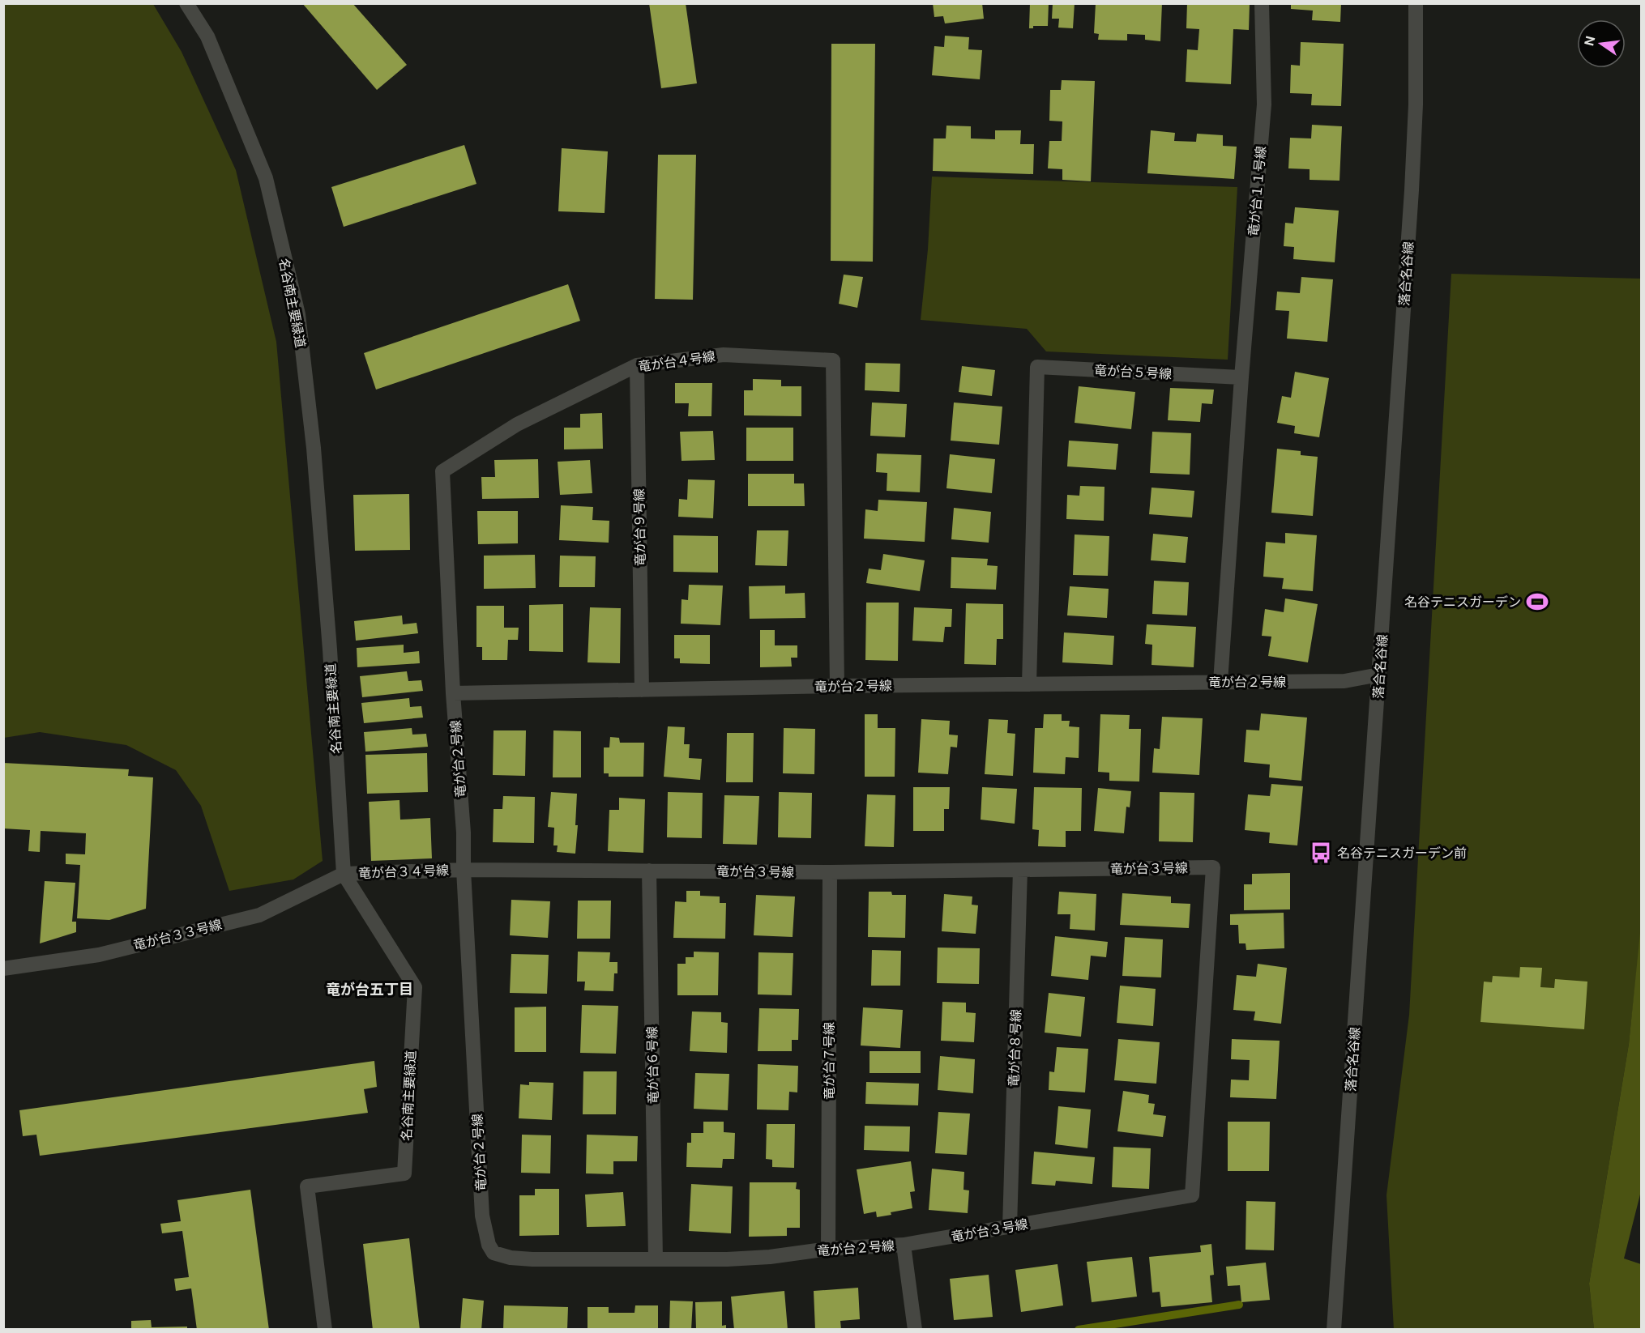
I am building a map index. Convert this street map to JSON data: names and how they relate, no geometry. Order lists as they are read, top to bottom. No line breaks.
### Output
{"streets":{"street":["竜が台１１号線","落合名谷線","名谷南主要緑道","竜が台４号線","竜が台５号線","竜が台９号線","竜が台２号線","竜が台３号線","竜が台３４号線","竜が台３３号線","竜が台８号線","竜が台７号線","竜が台６号線"]},"crossings":[["竜が台１１号線","竜が台５号線"],["落合名谷線","竜が台２号線"],["名谷南主要緑道","竜が台３４号線"],["名谷南主要緑道","竜が台３３号線"],["竜が台４号線","竜が台９号線"],["竜が台４号線","竜が台２号線"],["竜が台５号線","竜が台２号線"],["竜が台９号線","竜が台２号線"],["竜が台２号線","竜が台３号線"],["竜が台２号線","竜が台３４号線"],["竜が台２号線","竜が台７号線"],["竜が台２号線","竜が台６号線"],["竜が台３号線","竜が台３４号線"],["竜が台３号線","竜が台８号線"],["竜が台３号線","竜が台７号線"],["竜が台３号線","竜が台６号線"],["竜が台３４号線","竜が台３３号線"]],"districts":["竜が台五丁目"],"places":{"sports":["名谷テニスガーデン"],"bus stop":["名谷テニスガーデン前"]},"north":"left"}
